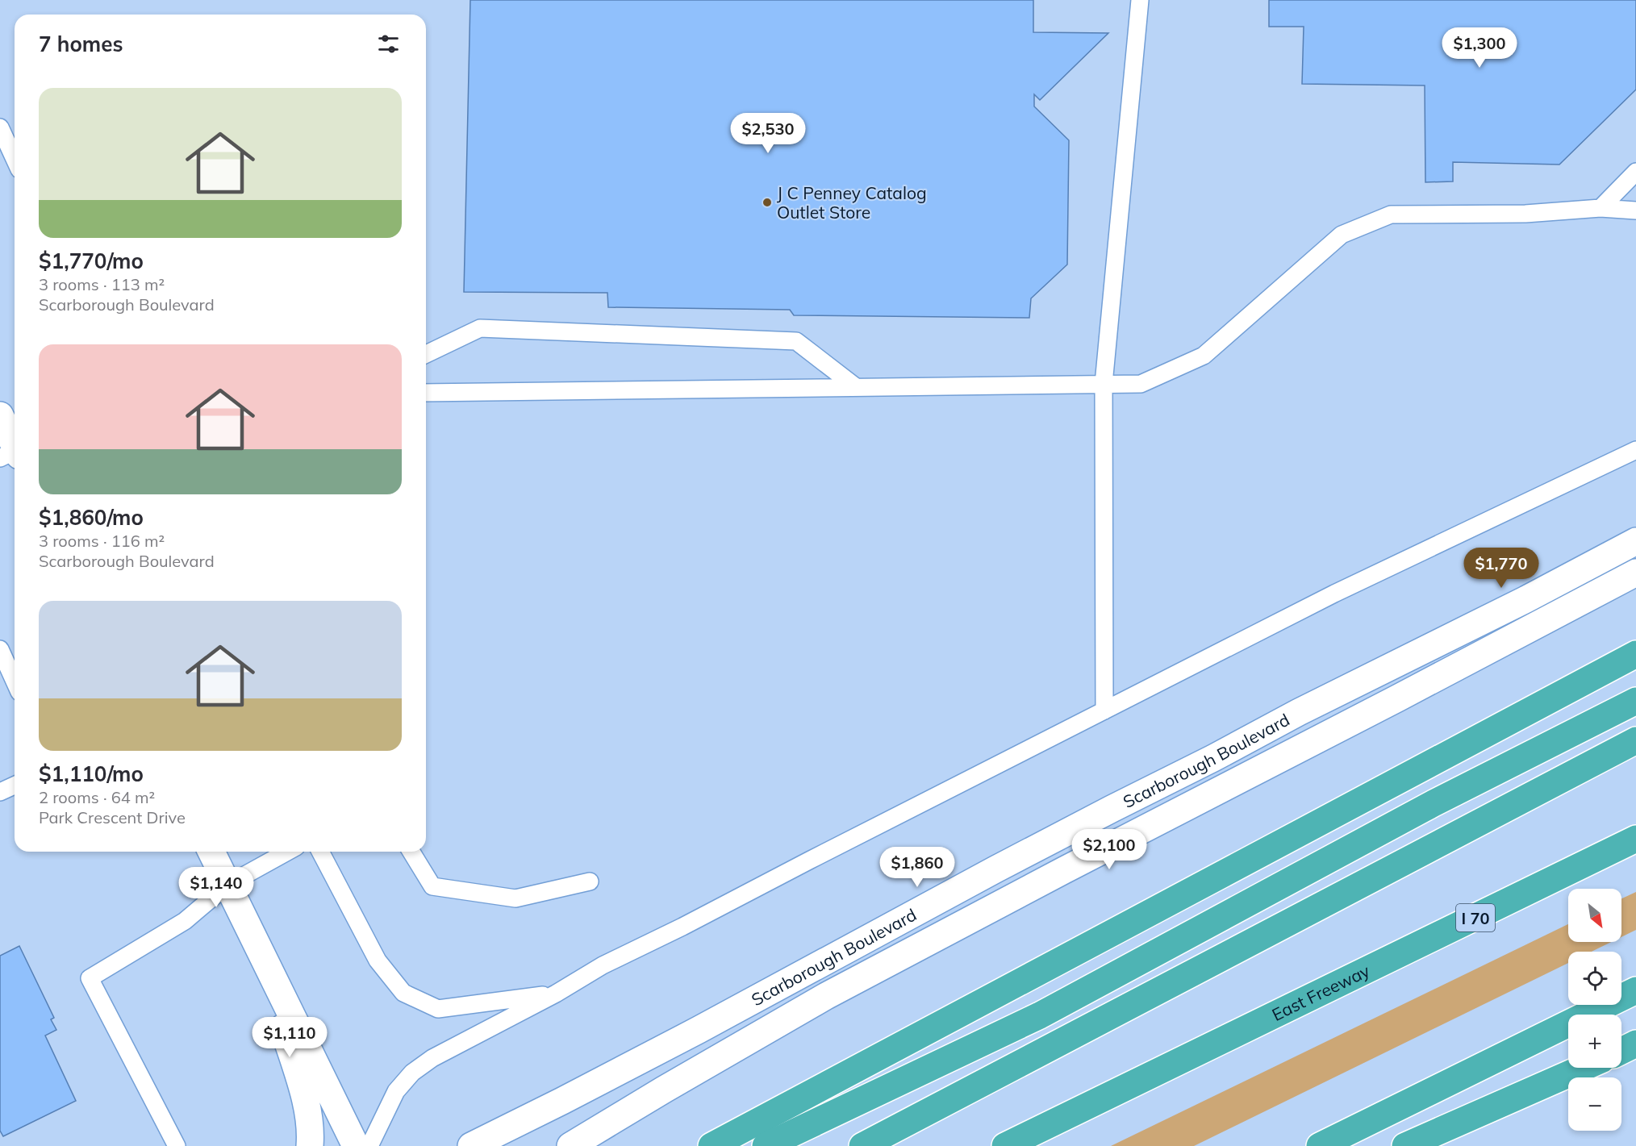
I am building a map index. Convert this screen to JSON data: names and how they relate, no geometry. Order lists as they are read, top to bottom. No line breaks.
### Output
{"streets":{"highway":["I 70","East Freeway"],"street":["Scarborough Boulevard"]},"places":["J C Penney Catalog Outlet Store"],"north":"bottom right","page":{"heading":"7 homes","price":["$1,300","$2,530","$1,770","$2,100","$1,860","$1,140","$1,110"],"list":[{"name":"$1,770/mo","note":"3 rooms · 113 m² · Scarborough Boulevard"},{"name":"$1,860/mo","note":"3 rooms · 116 m² · Scarborough Boulevard"},{"name":"$1,110/mo","note":"2 rooms · 64 m² · Park Crescent Drive"}],"map_buttons":["+","−"]}}
